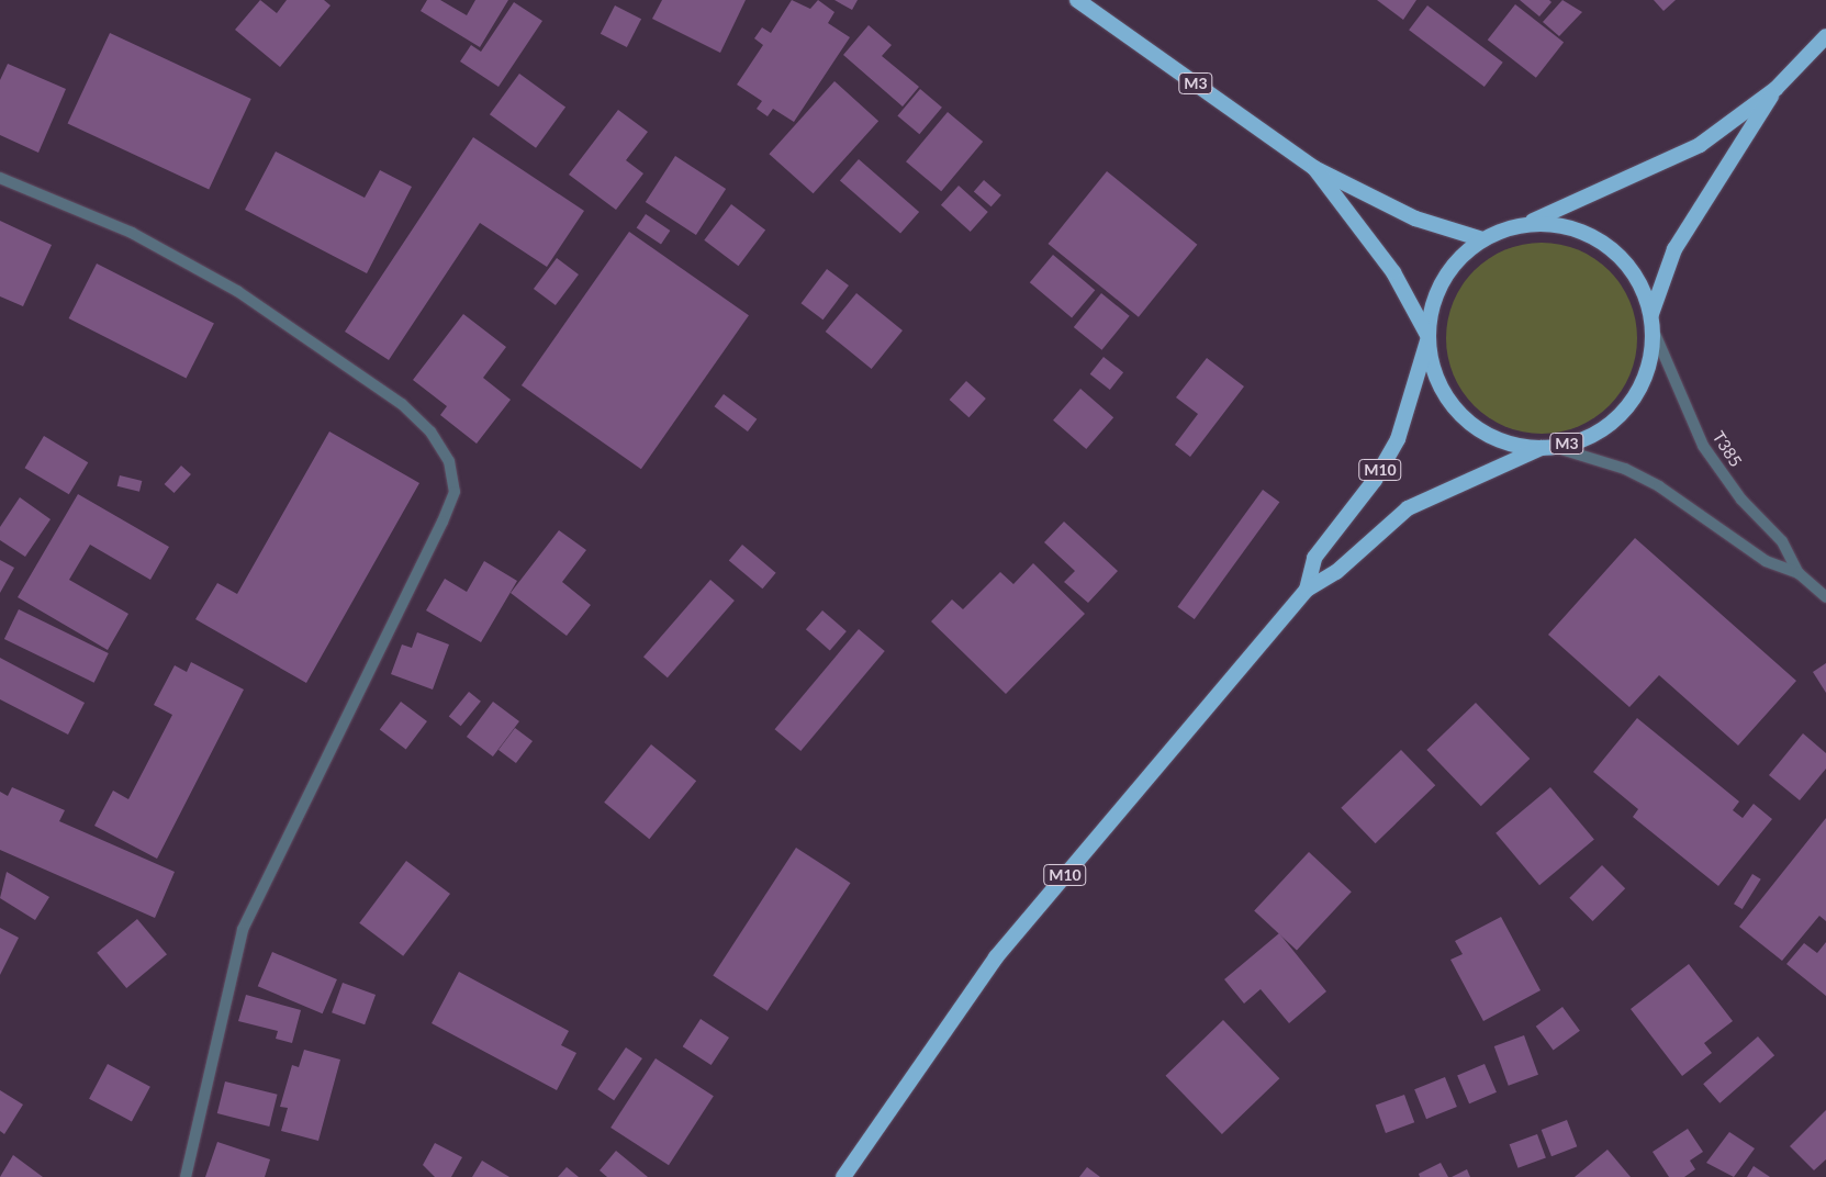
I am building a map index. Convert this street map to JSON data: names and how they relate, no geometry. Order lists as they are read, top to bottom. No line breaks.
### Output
{"streets":{"highway":["M3","M10"],"street":["T385"]},"crossings":[["M3","T385"],["M3","M10"],["T385","M10"]]}
